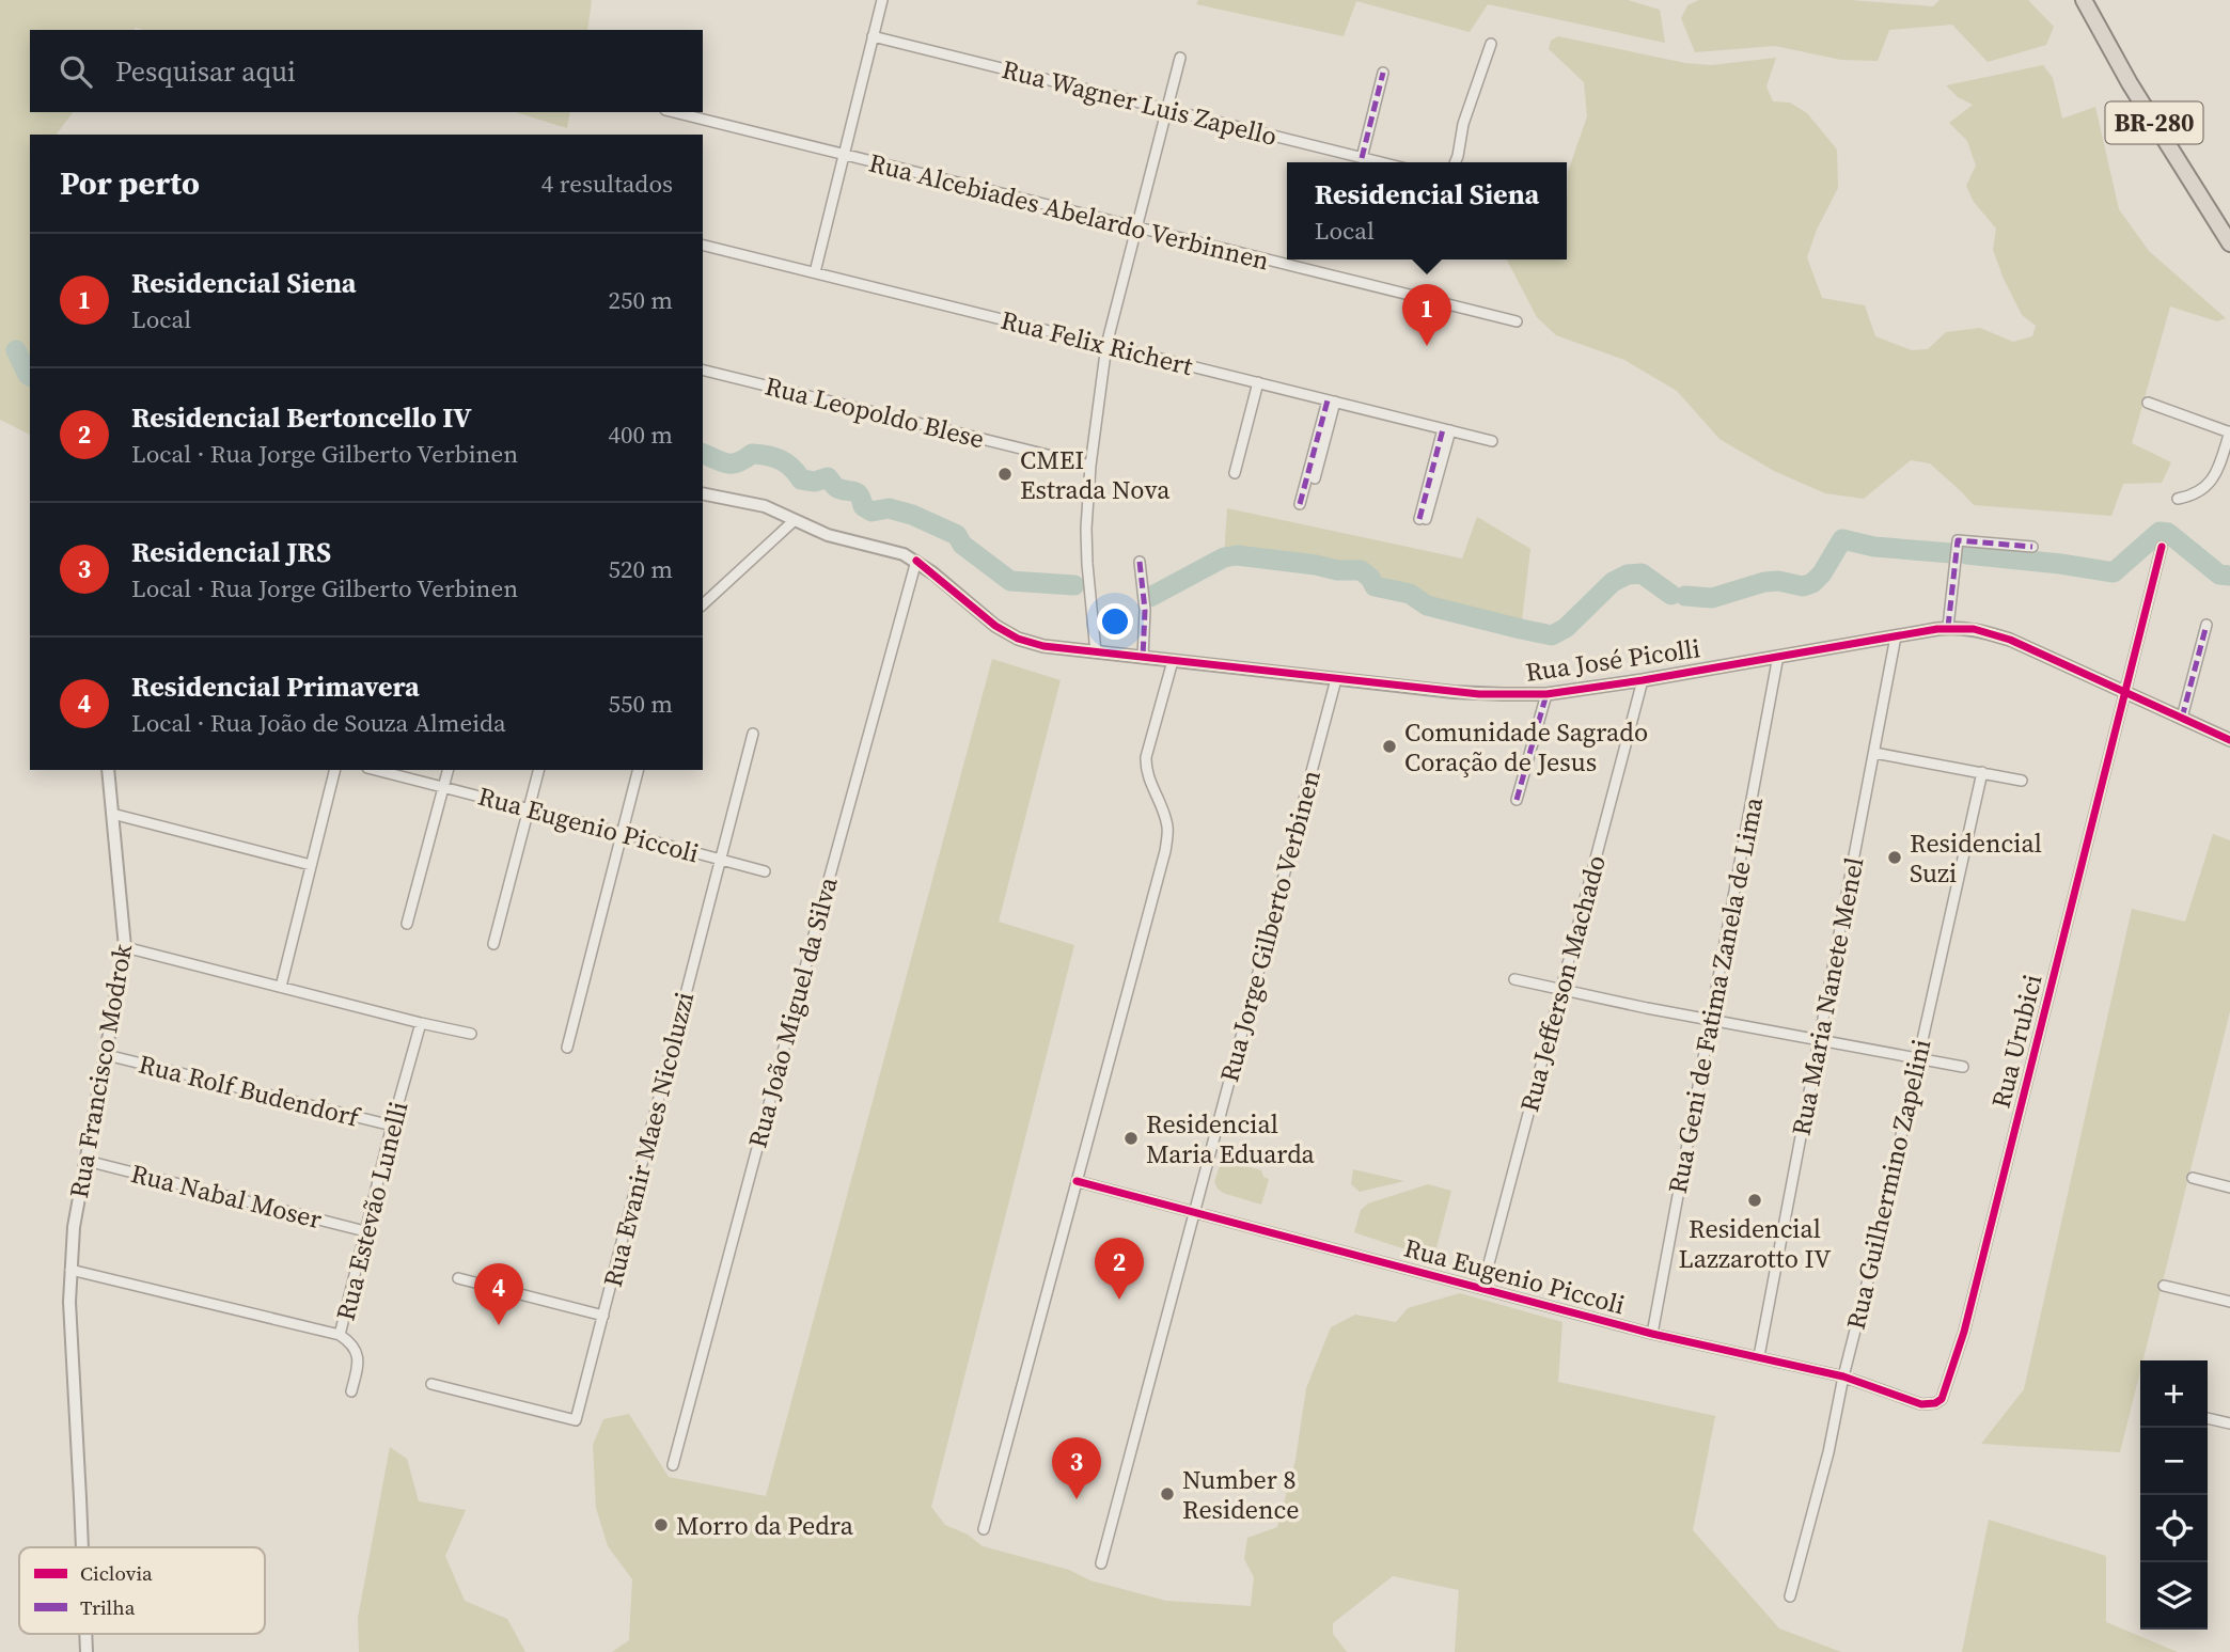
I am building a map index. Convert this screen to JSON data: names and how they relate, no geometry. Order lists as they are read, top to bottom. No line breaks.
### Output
{"streets":{"highway":["BR-280"],"street":["Rua Wagner Luis Zapello","Rua Alcebiades Abelardo Verbinnen","Rua Felix Richert","Rua Leopoldo Blese","Rua José Picolli","Rua Eugenio Piccoli","Rua Jorge Gilberto Verbinen","Rua Jefferson Machado","Rua Geni de Fatima Zanela de Lima","Rua Maria Nanete Menel","Rua João Miguel da Silva","Rua Urubici","Rua Francisco Modrok","Rua Rolf Budendorf","Rua Evanir Maes Nicoluzzi","Rua Guilhermino Zapelini","Rua Nabal Moser","Rua Estevão Lunelli"]},"crossings":[["Rua José Picolli","Rua Jorge Gilberto Verbinen"],["Rua José Picolli","Rua Jefferson Machado"],["Rua José Picolli","Rua Geni de Fatima Zanela de Lima"],["Rua José Picolli","Rua Maria Nanete Menel"],["Rua José Picolli","Rua João Miguel da Silva"],["Rua José Picolli","Rua Urubici"],["Rua Eugenio Piccoli","Rua Jorge Gilberto Verbinen"],["Rua Eugenio Piccoli","Rua Jefferson Machado"],["Rua Eugenio Piccoli","Rua Geni de Fatima Zanela de Lima"],["Rua Eugenio Piccoli","Rua Maria Nanete Menel"],["Rua Eugenio Piccoli","Rua Urubici"],["Rua Eugenio Piccoli","Rua Evanir Maes Nicoluzzi"],["Rua Eugenio Piccoli","Rua Guilhermino Zapelini"],["Rua Francisco Modrok","Rua Rolf Budendorf"],["Rua Francisco Modrok","Rua Nabal Moser"],["Rua Rolf Budendorf","Rua Estevão Lunelli"],["Rua Nabal Moser","Rua Estevão Lunelli"]],"places":["CMEI Estrada Nova","Comunidade Sagrado Coração de Jesus","Residencial Suzi","Residencial Maria Eduarda","Residencial Lazzarotto IV","Number 8 Residence","Morro da Pedra"],"legend":["Ciclovia","Trilha"],"page":{"search":"Pesquisar aqui","heading":["Por perto","4 resultados"],"popup":["Residencial Siena","Local"],"list":[{"mark":"1","name":"Residencial Siena","note":"Local","value":"250 m"},{"mark":"2","name":"Residencial Bertoncello IV","note":"Local · Rua Jorge Gilberto Verbinen","value":"400 m"},{"mark":"3","name":"Residencial JRS","note":"Local · Rua Jorge Gilberto Verbinen","value":"520 m"},{"mark":"4","name":"Residencial Primavera","note":"Local · Rua João de Souza Almeida","value":"550 m"}],"pins":["1","2","4","3"],"map_buttons":["+","−"]}}
